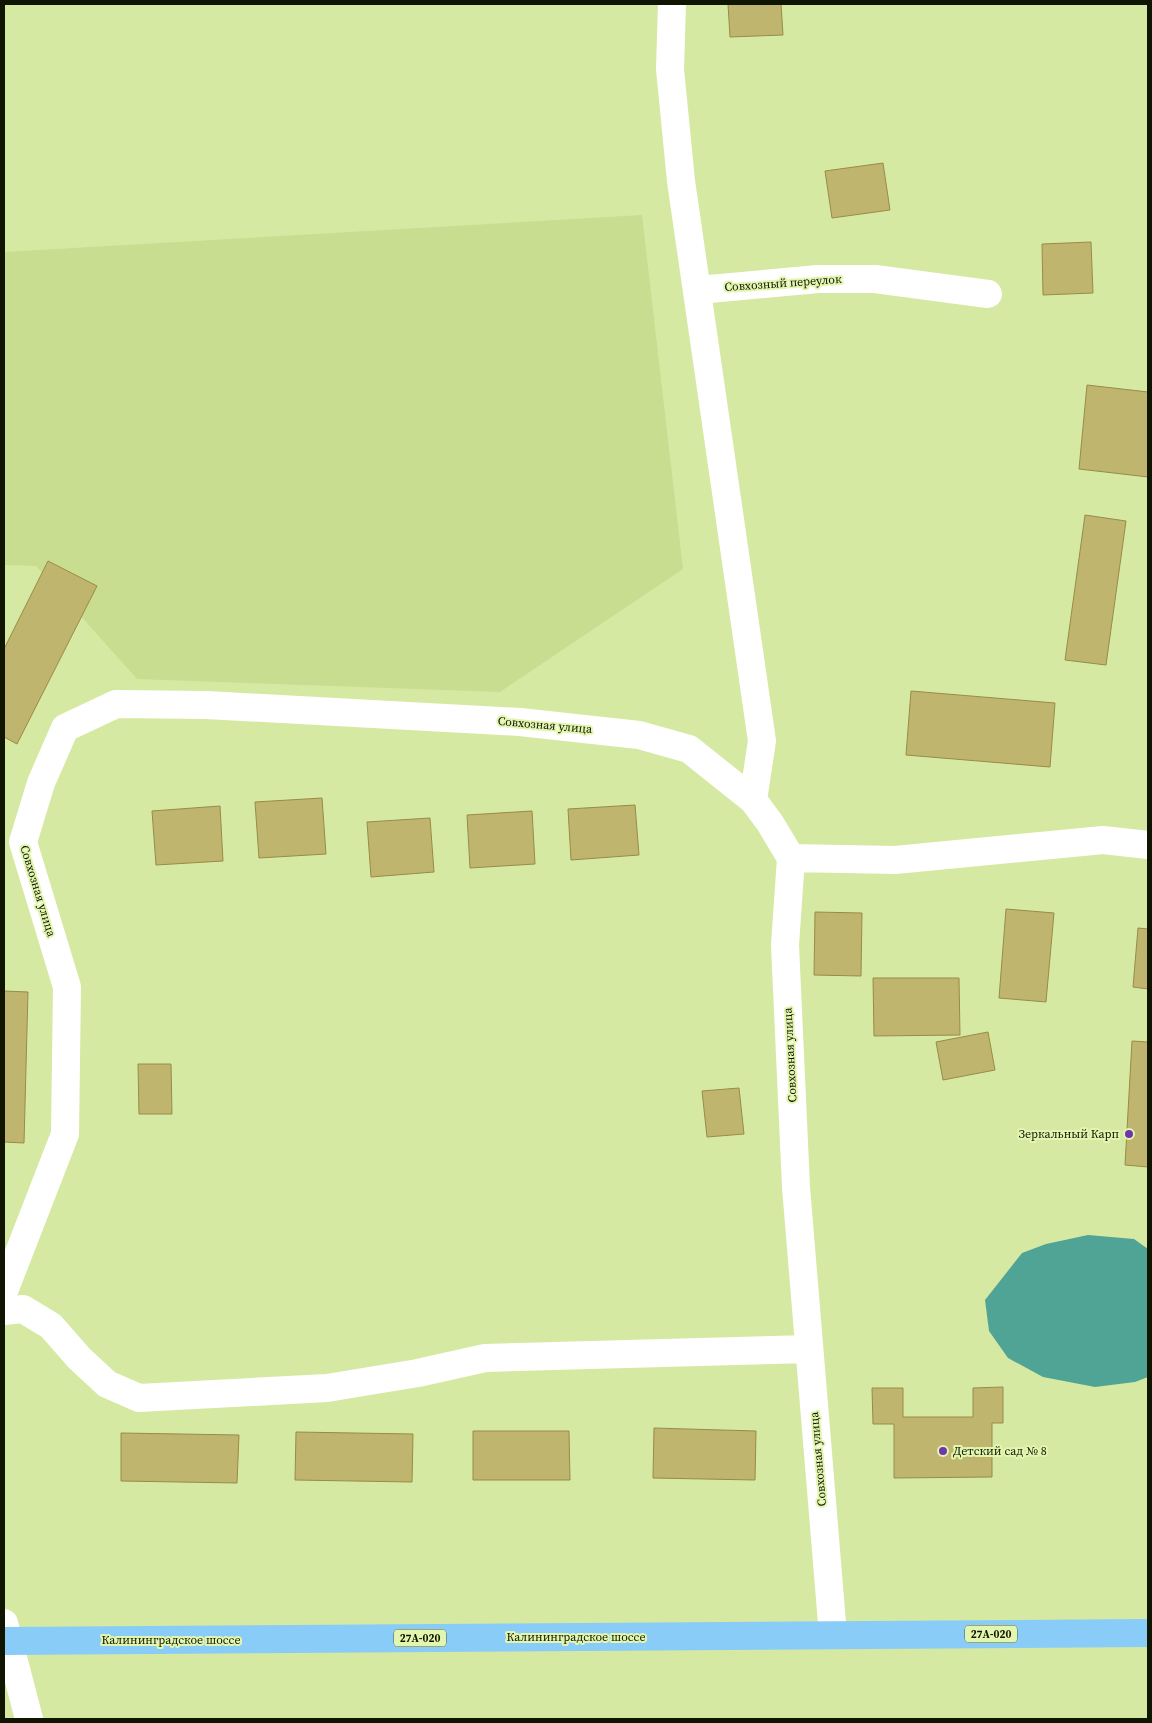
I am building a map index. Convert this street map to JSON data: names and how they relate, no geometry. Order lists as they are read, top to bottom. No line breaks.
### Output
{"streets":{"main road":["27А-020","Калининградское шоссе"],"street":["Совхозный переулок","Совхозная улица"]},"crossings":[["Совхозная улица","Калининградское шоссе"]],"places":["Зеркальный Карп","Детский сад № 8"]}
